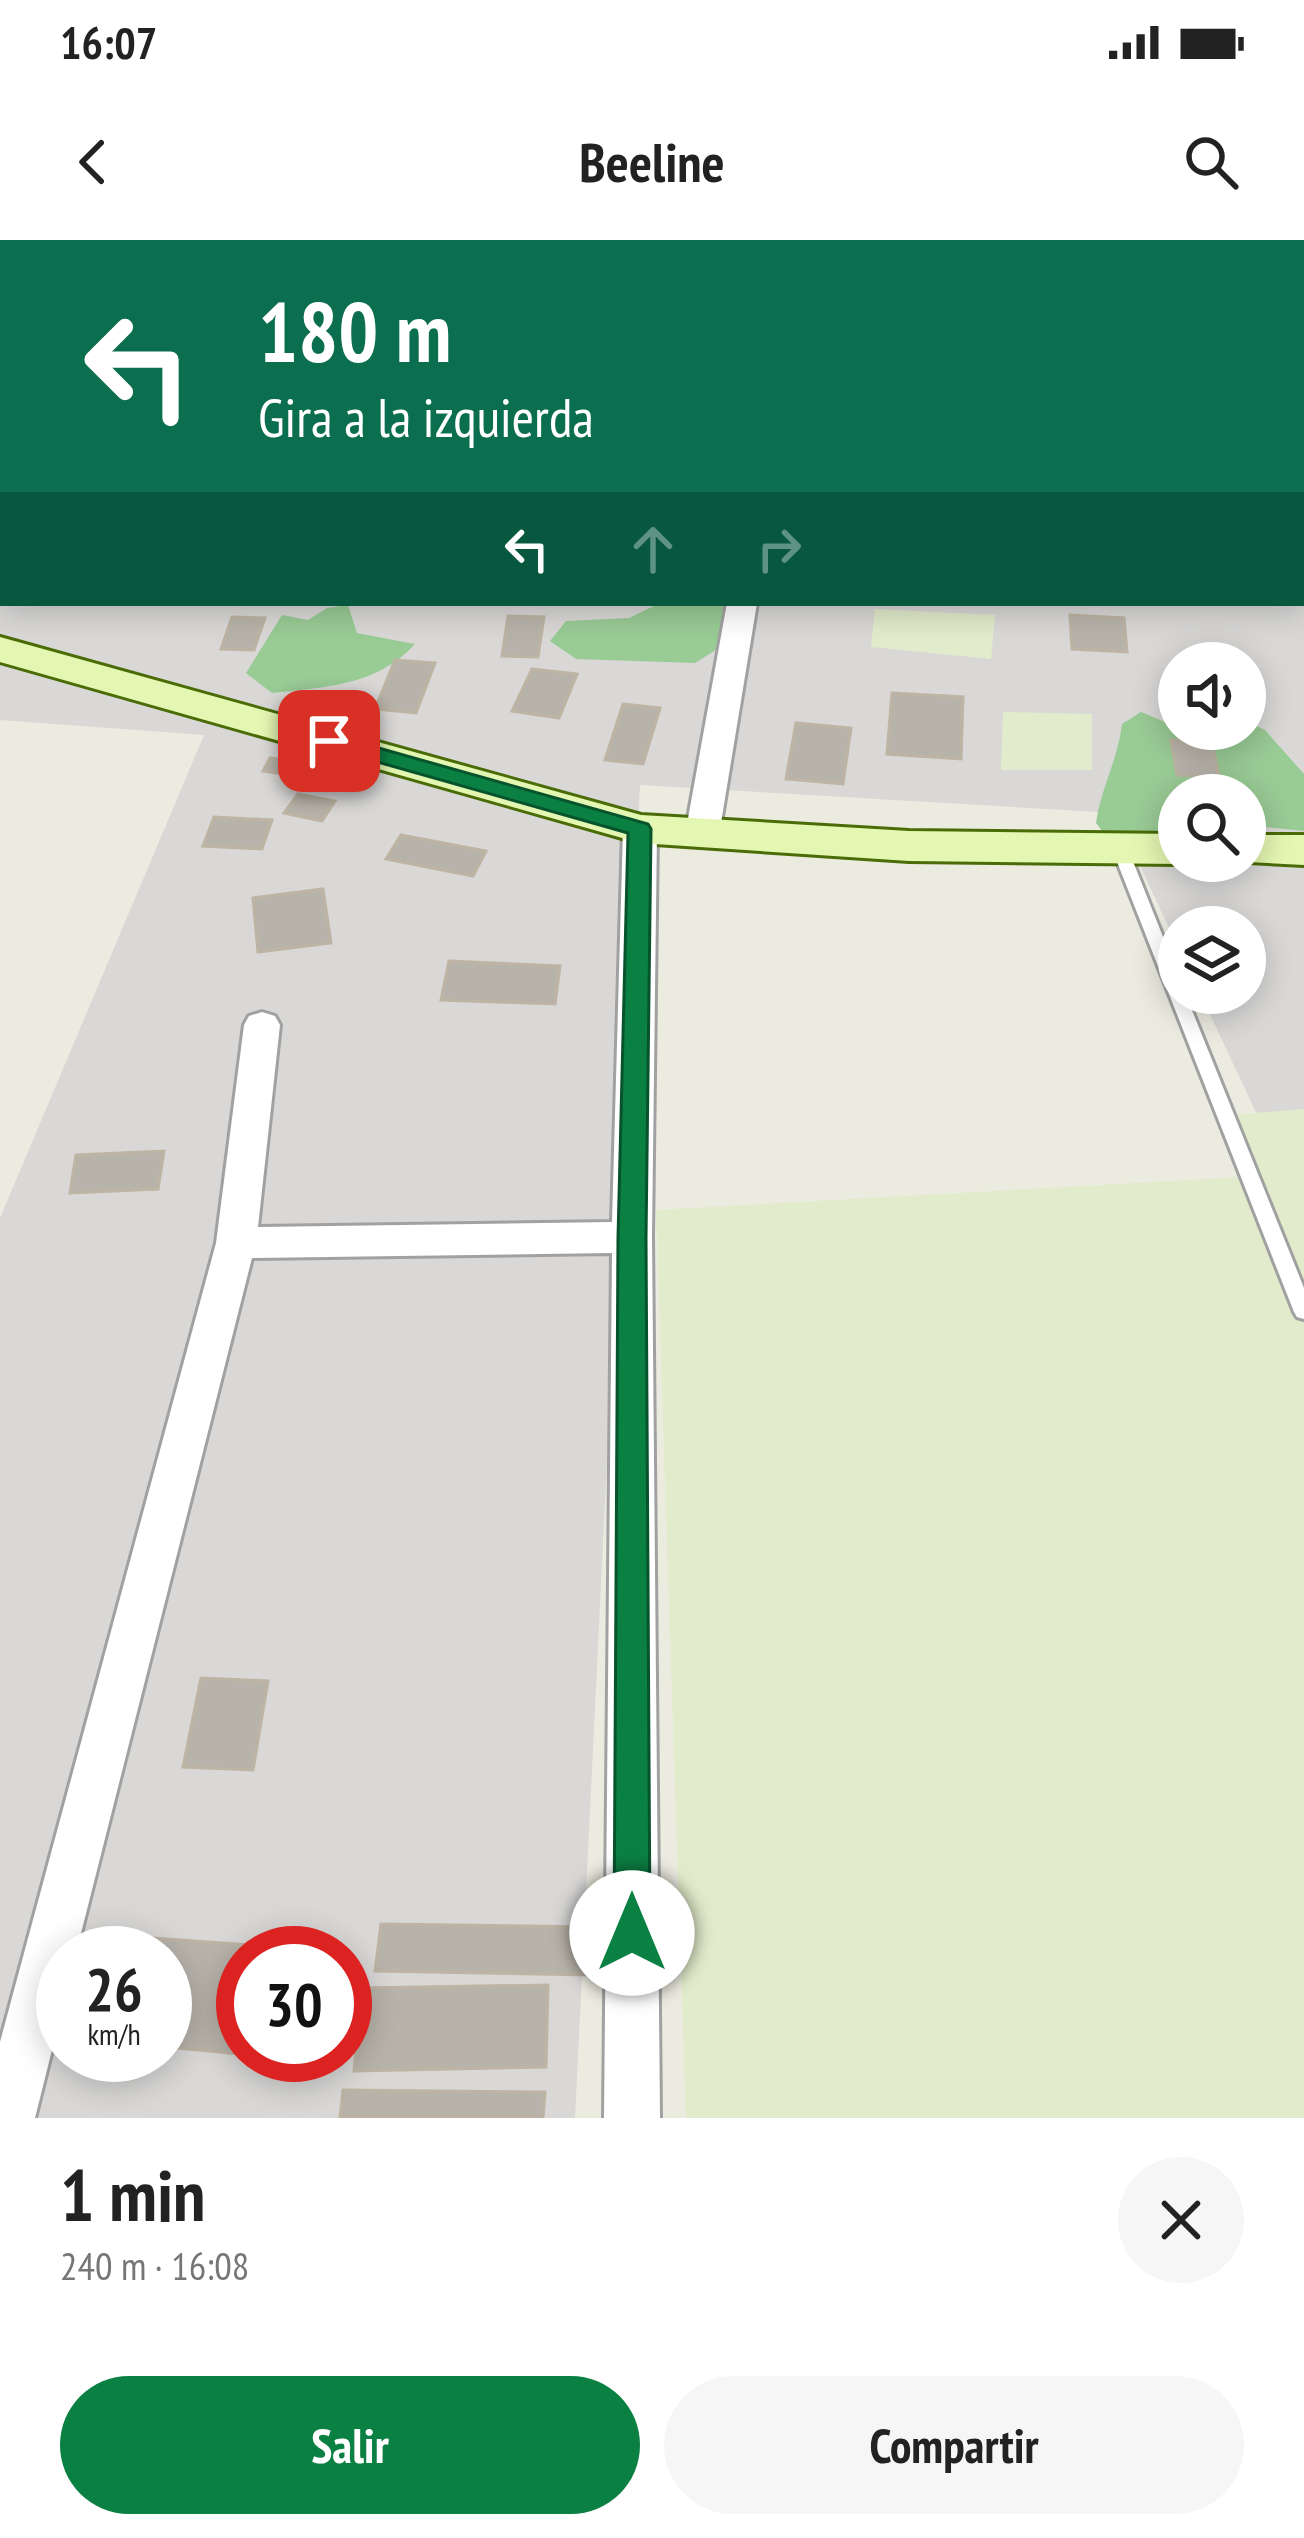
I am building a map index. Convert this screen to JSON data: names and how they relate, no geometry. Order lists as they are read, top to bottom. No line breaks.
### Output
{"page":{"status":"16:07","header":"Beeline","turn":["180 m","Gira a la izquierda"],"speed":"26 km/h","limit":"30","heading":["1 min","240 m · 16:08"],"buttons":["Salir","Compartir"]}}
